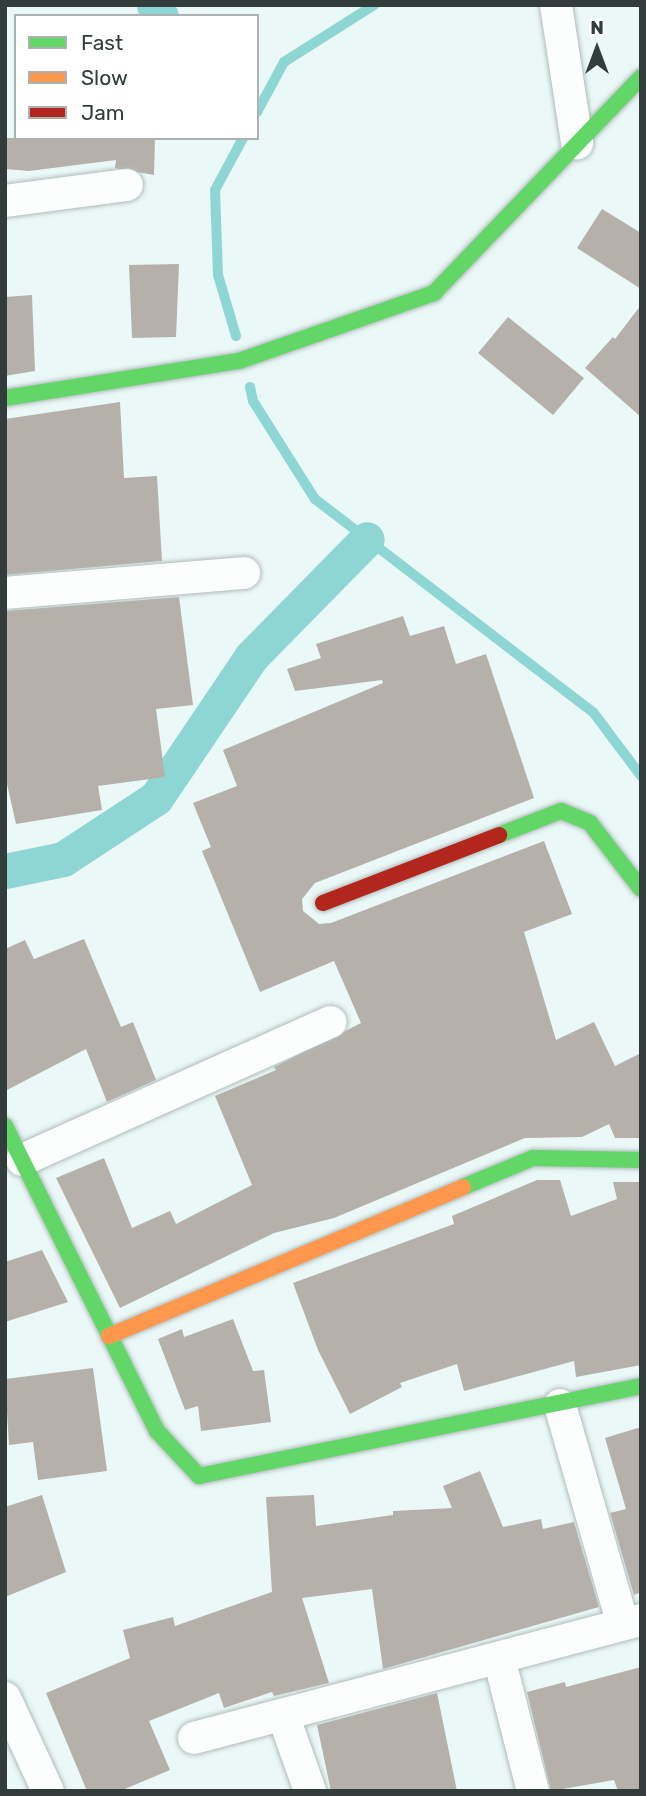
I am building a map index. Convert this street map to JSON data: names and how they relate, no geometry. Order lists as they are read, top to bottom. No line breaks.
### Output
{"legend":["Fast","Slow","Jam"],"north":"top"}
